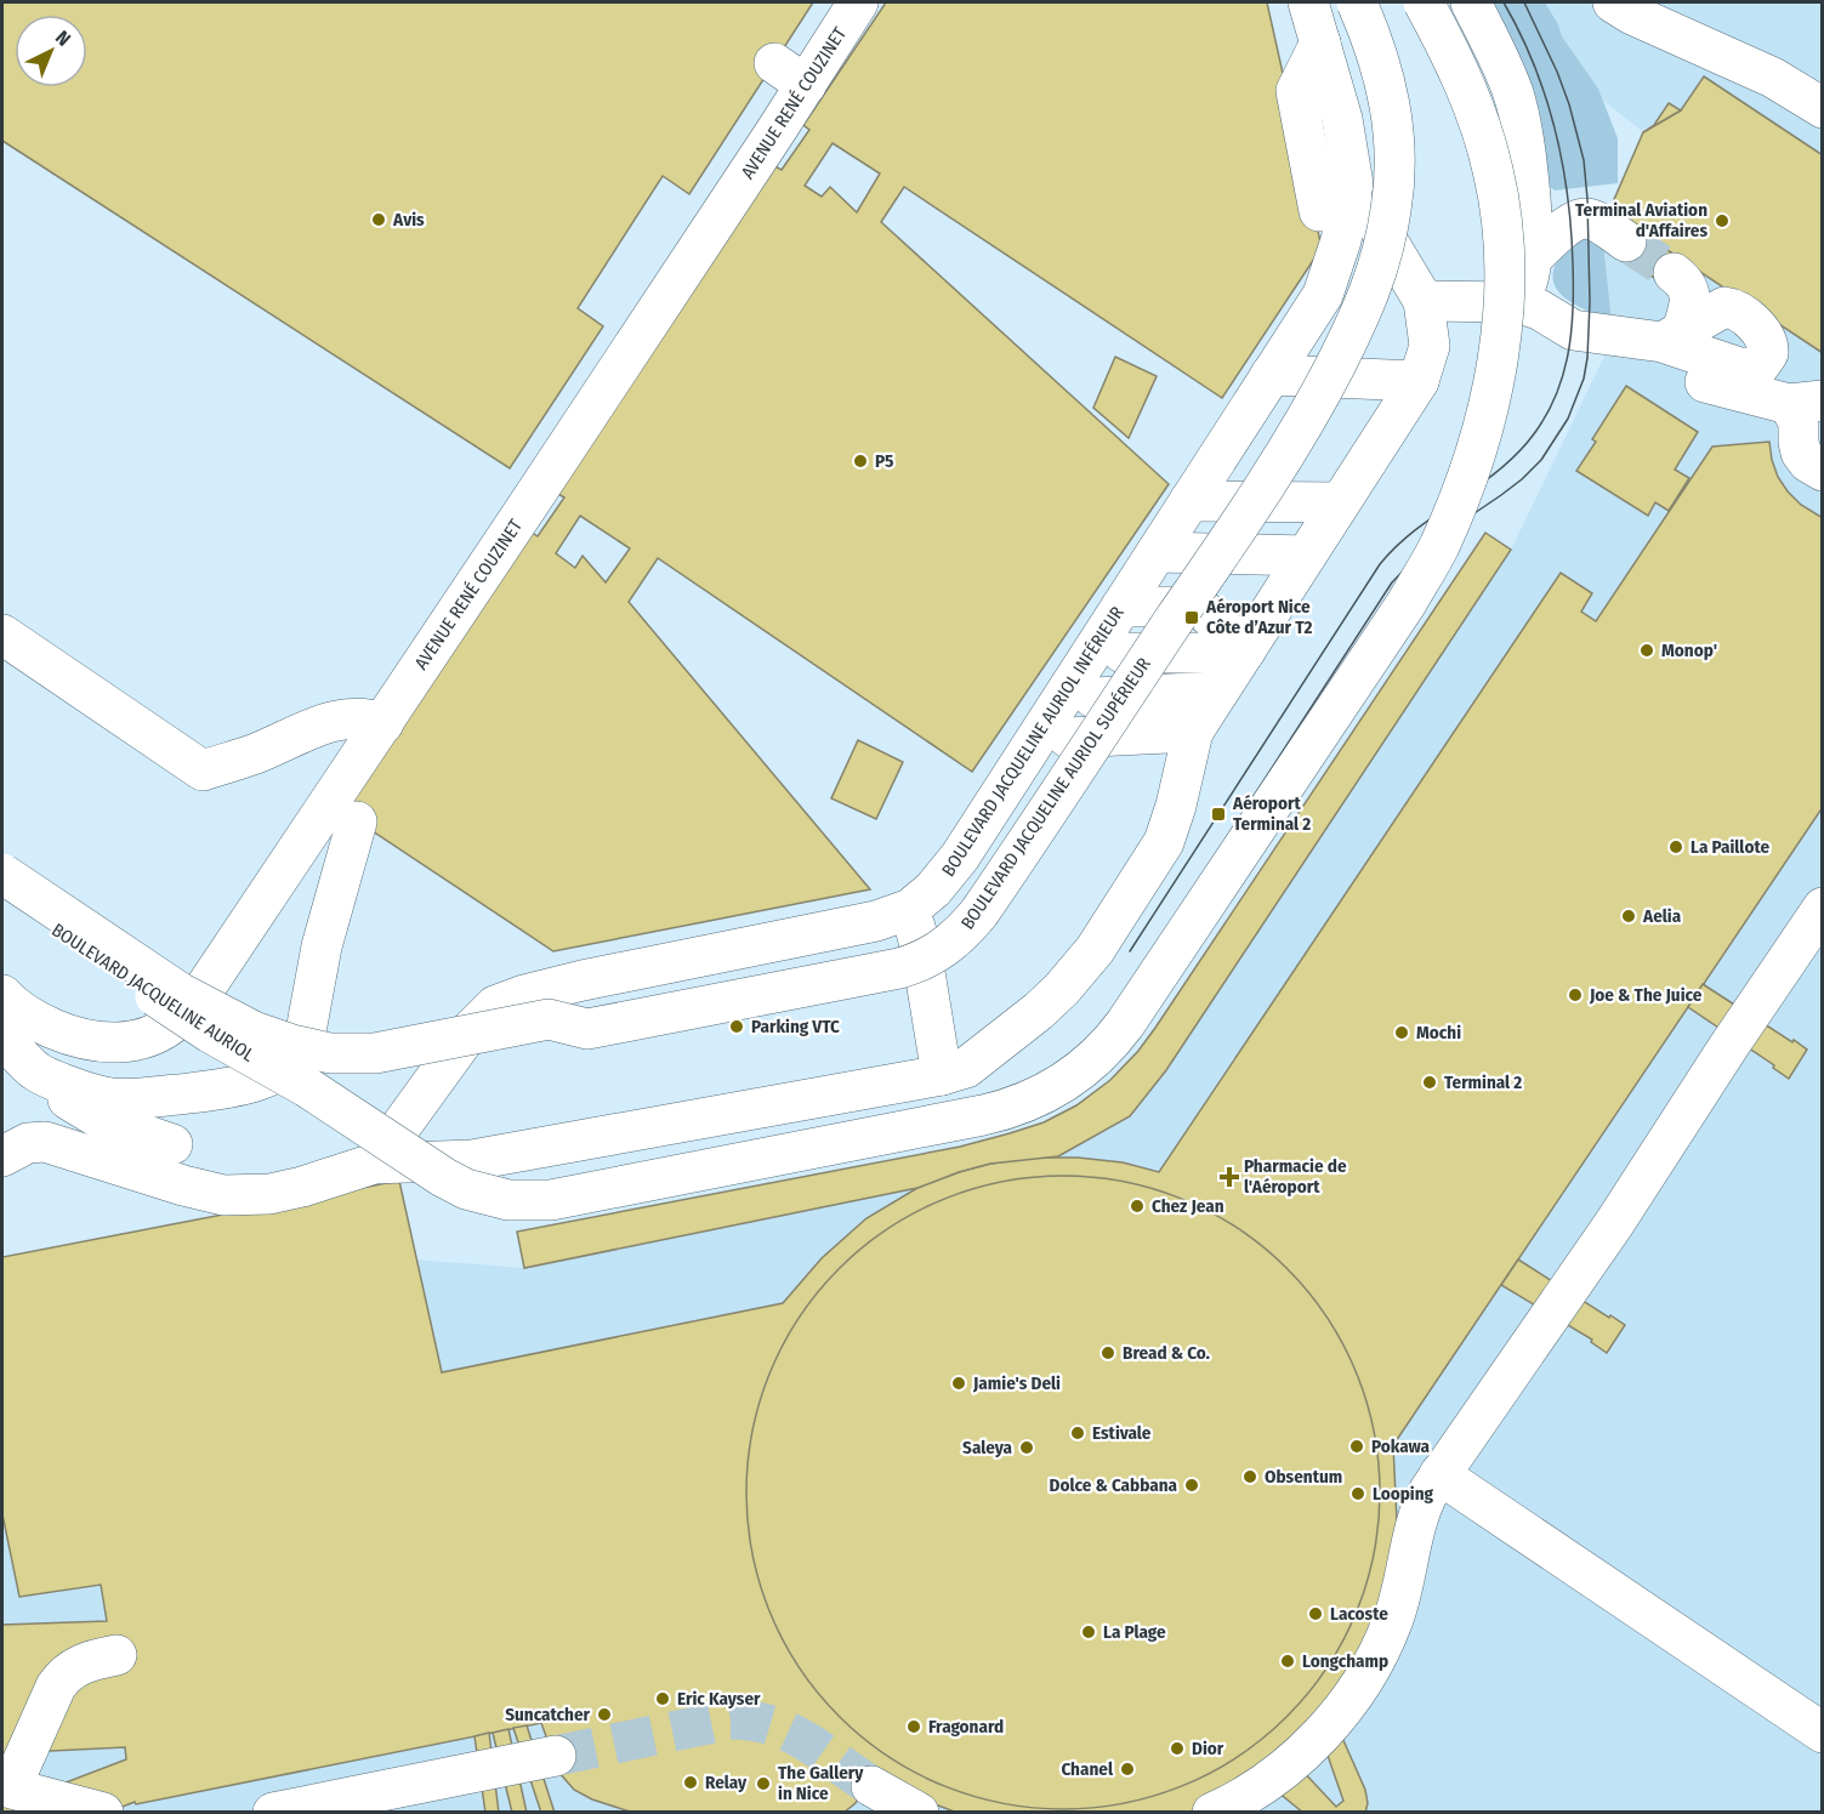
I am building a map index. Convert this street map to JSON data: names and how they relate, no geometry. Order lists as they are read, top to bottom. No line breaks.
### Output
{"streets":{"main road":["AVENUE RENÉ COUZINET","BOULEVARD JACQUELINE AURIOL INFÉRIEUR","BOULEVARD JACQUELINE AURIOL SUPÉRIEUR","BOULEVARD JACQUELINE AURIOL"]},"places":{"other":["Avis","Terminal Aviation d'Affaires","P5","Monop'","La Paillote","Aelia","Joe & The Juice","Parking VTC","Mochi","Terminal 2","Chez Jean","Bread & Co.","Jamie's Deli","Estivale","Pokawa","Saleya","Obsentum","Dolce & Cabbana","Looping","Lacoste","La Plage","Longchamp","Eric Kayser","Suncatcher","Fragonard","Dior","Chanel","Relay","The Gallery in Nice"],"transit":["Aéroport Nice Côte d’Azur T2","Aéroport Terminal 2"],"health":["Pharmacie de l'Aéroport"]},"north":"top right"}
